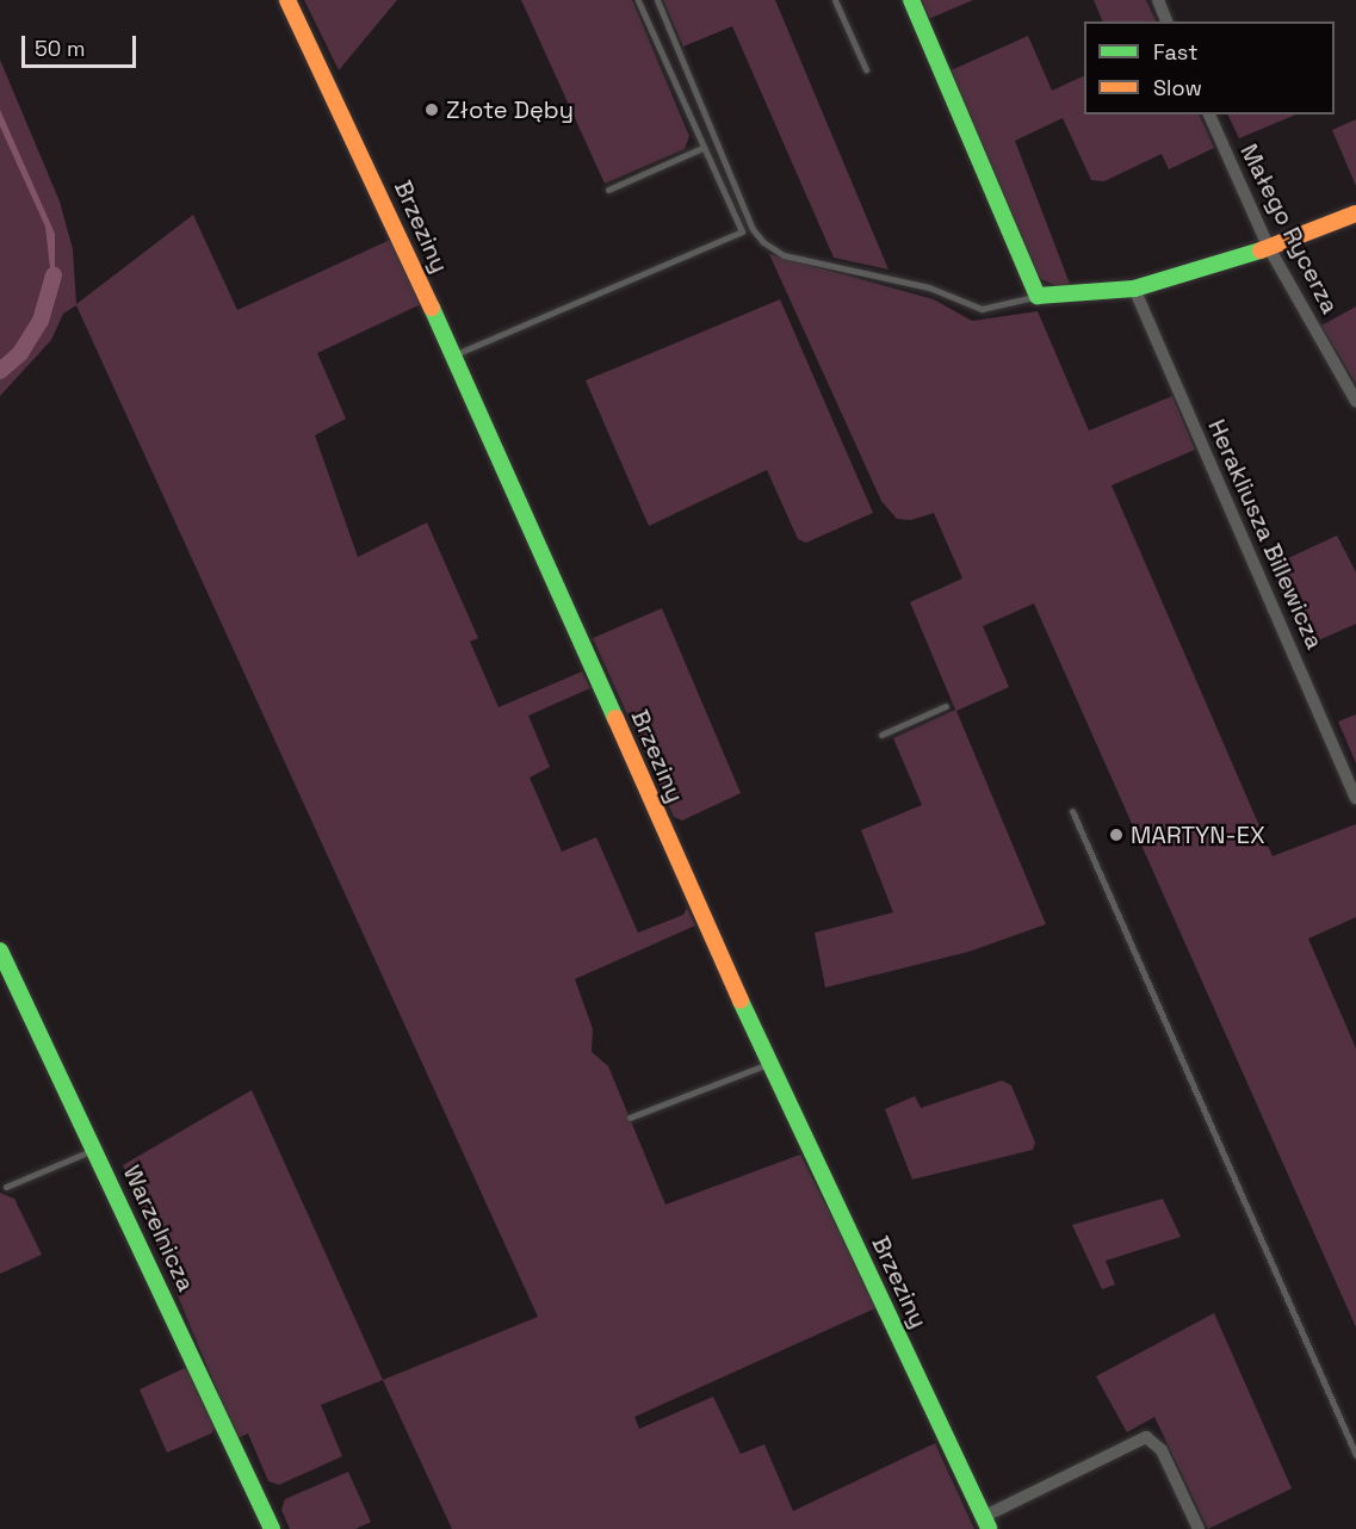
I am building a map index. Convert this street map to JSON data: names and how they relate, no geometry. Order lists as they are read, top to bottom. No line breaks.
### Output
{"streets":{"street":["Brzeziny","Małego Rycerza","Herakliusza Billewicza","Warzelnicza"]},"places":["Złote Dęby","MARTYN-EX"],"legend":["Fast","Slow"],"scale_bar":"50 m"}
